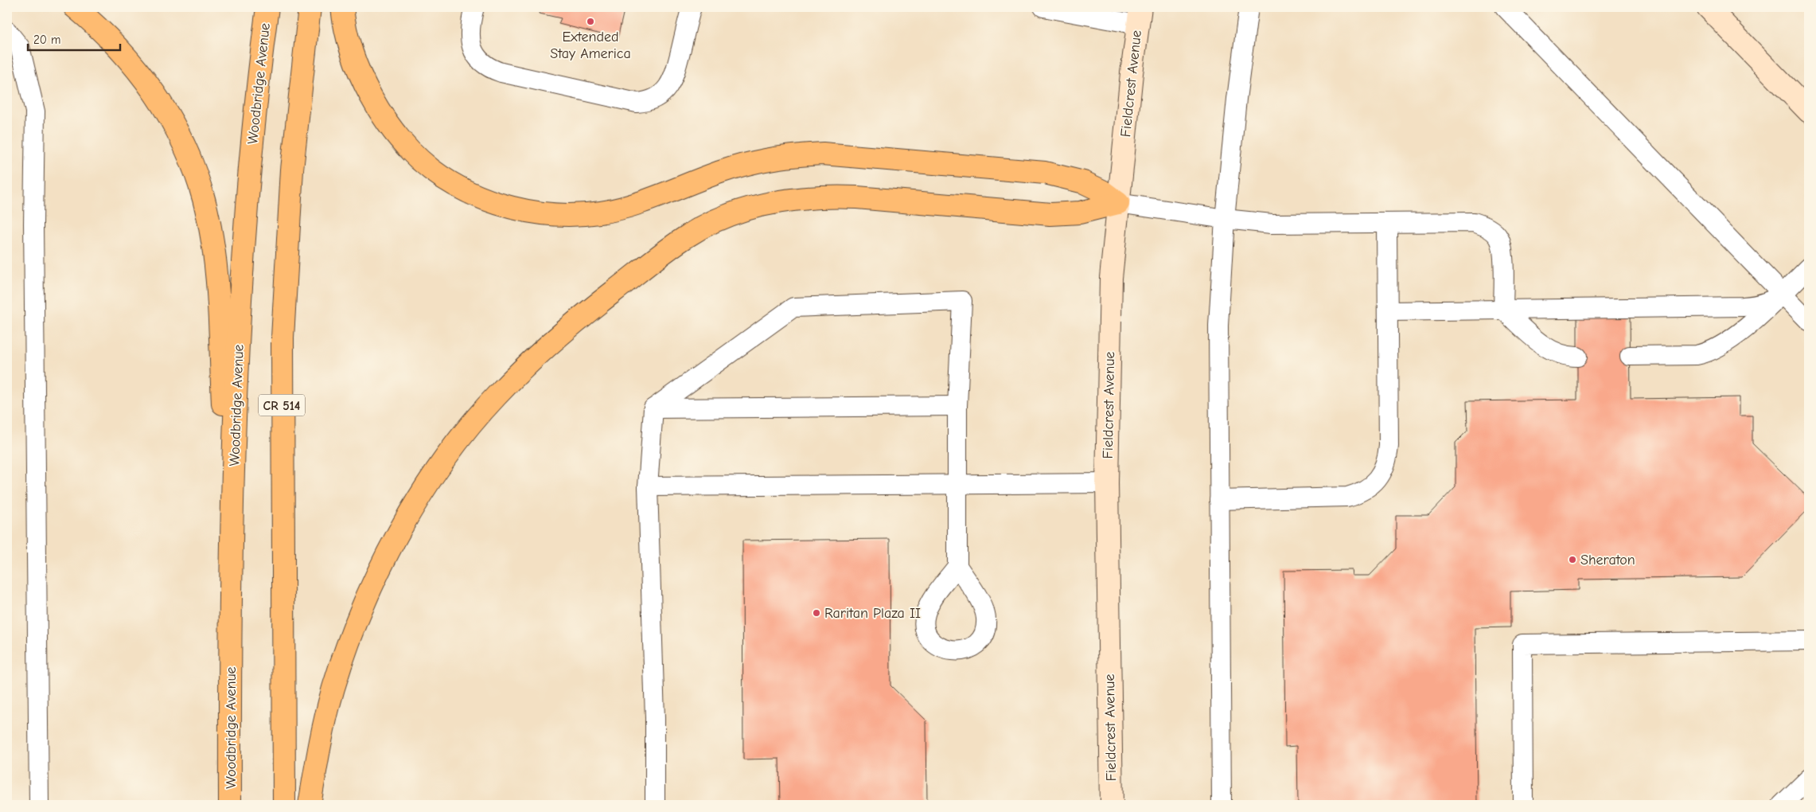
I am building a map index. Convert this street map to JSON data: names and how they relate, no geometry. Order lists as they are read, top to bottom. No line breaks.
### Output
{"streets":{"main road":["Woodbridge Avenue","CR 514"],"street":["Fieldcrest Avenue"]},"places":["Extended Stay America","Sheraton","Raritan Plaza II"],"scale_bar":"20 m"}
